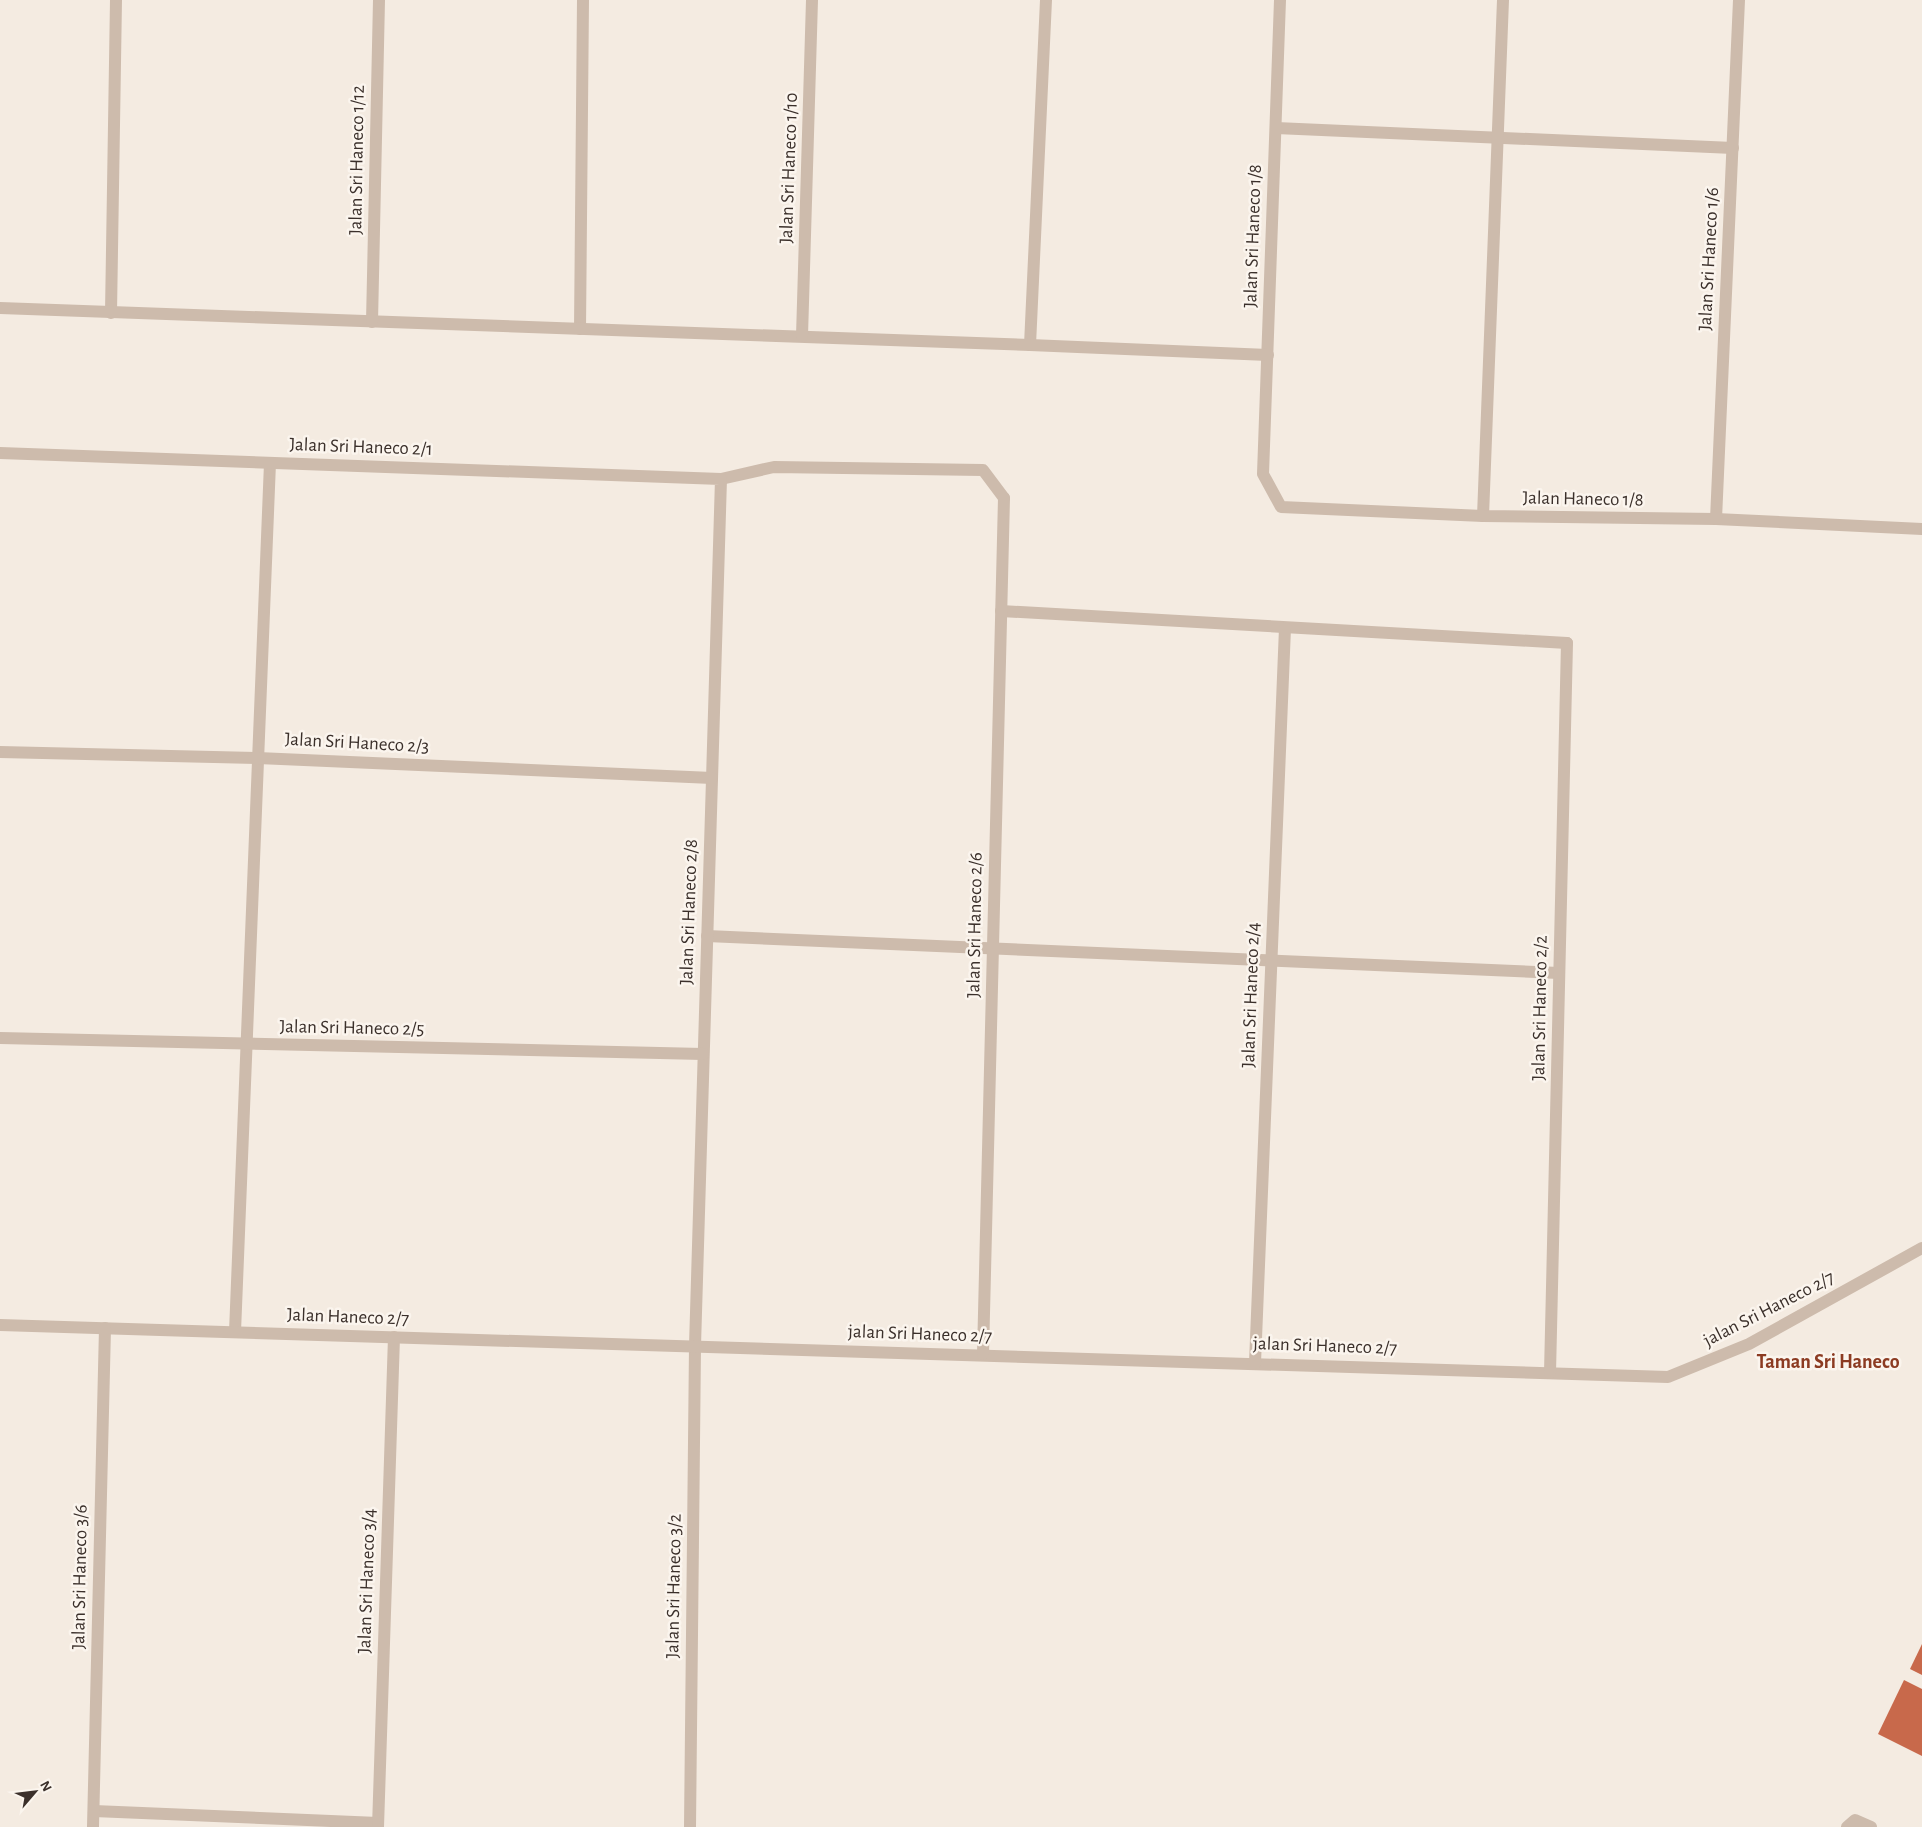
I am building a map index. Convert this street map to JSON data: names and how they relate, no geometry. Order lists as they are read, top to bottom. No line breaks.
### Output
{"streets":{"street":["Jalan Sri Haneco 1/12","Jalan Sri Haneco 1/10","Jalan Sri Haneco 1/8","Jalan Sri Haneco 1/6","Jalan Sri Haneco 2/1","Jalan Haneco 1/8","Jalan Sri Haneco 2/3","Jalan Sri Haneco 2/8","Jalan Sri Haneco 2/6","Jalan Sri Haneco 2/4","Jalan Sri Haneco 2/2","Jalan Sri Haneco 2/5","jalan Sri Haneco 2/7","Jalan Haneco 2/7","Jalan Sri Haneco 3/6","Jalan Sri Haneco 3/4","Jalan Sri Haneco 3/2"]},"crossings":[["Jalan Sri Haneco 1/8","Jalan Haneco 1/8"],["Jalan Sri Haneco 1/6","Jalan Haneco 1/8"],["Jalan Sri Haneco 2/1","Jalan Sri Haneco 2/8"],["Jalan Sri Haneco 2/1","Jalan Sri Haneco 2/6"],["Jalan Sri Haneco 2/3","Jalan Sri Haneco 2/8"],["Jalan Sri Haneco 2/8","Jalan Sri Haneco 2/5"],["Jalan Sri Haneco 2/8","jalan Sri Haneco 2/7"],["Jalan Sri Haneco 2/8","Jalan Haneco 2/7"],["Jalan Sri Haneco 2/8","Jalan Sri Haneco 3/2"],["Jalan Sri Haneco 2/6","jalan Sri Haneco 2/7"],["Jalan Sri Haneco 2/4","Jalan Sri Haneco 2/2"],["Jalan Sri Haneco 2/4","jalan Sri Haneco 2/7"],["Jalan Sri Haneco 2/2","jalan Sri Haneco 2/7"],["jalan Sri Haneco 2/7","Jalan Haneco 2/7"],["jalan Sri Haneco 2/7","Jalan Sri Haneco 3/2"],["Jalan Haneco 2/7","Jalan Sri Haneco 3/6"],["Jalan Haneco 2/7","Jalan Sri Haneco 3/4"],["Jalan Haneco 2/7","Jalan Sri Haneco 3/2"]],"districts":["Taman Sri Haneco"],"north":"top right"}
